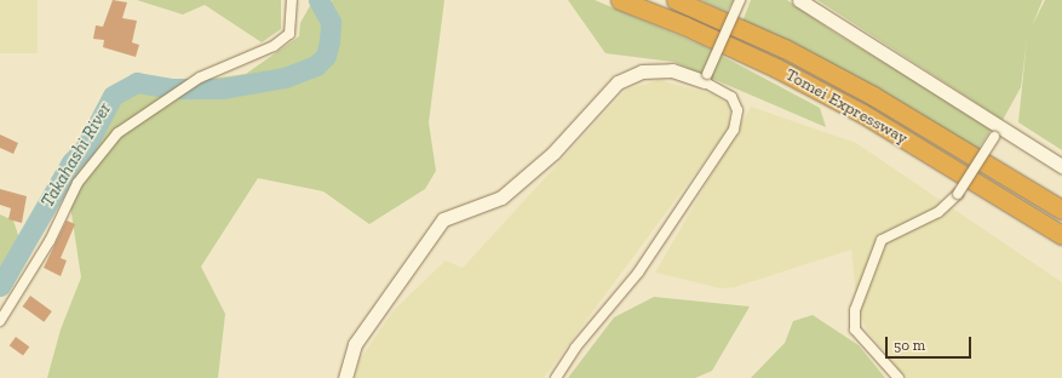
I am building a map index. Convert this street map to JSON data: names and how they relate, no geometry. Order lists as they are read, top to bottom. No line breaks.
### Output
{"streets":{"highway":["Tomei Expressway"]},"water":["Takahashi River"],"scale_bar":"50 m"}
